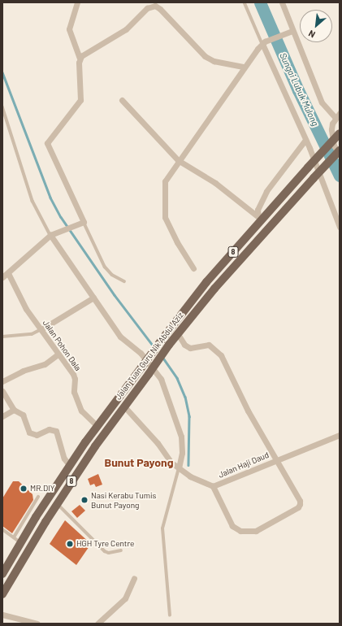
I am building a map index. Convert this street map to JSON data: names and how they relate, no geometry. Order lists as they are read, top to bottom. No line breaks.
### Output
{"streets":{"main road":["8","Jalan Tuan Guru Nik Abdul Aziz"],"street":["Jalan Pohon Dala","Jalan Haji Daud"]},"crossings":[["Jalan Pohon Dala","Jalan Tuan Guru Nik Abdul Aziz"],["Jalan Tuan Guru Nik Abdul Aziz","Jalan Haji Daud"]],"districts":["Bunut Payong"],"water":["Sungai Lubuk Mulong"],"places":["MR.DIY","Nasi Kerabu Tumis Bunut Payong","HGH Tyre Centre"],"north":"bottom left"}
